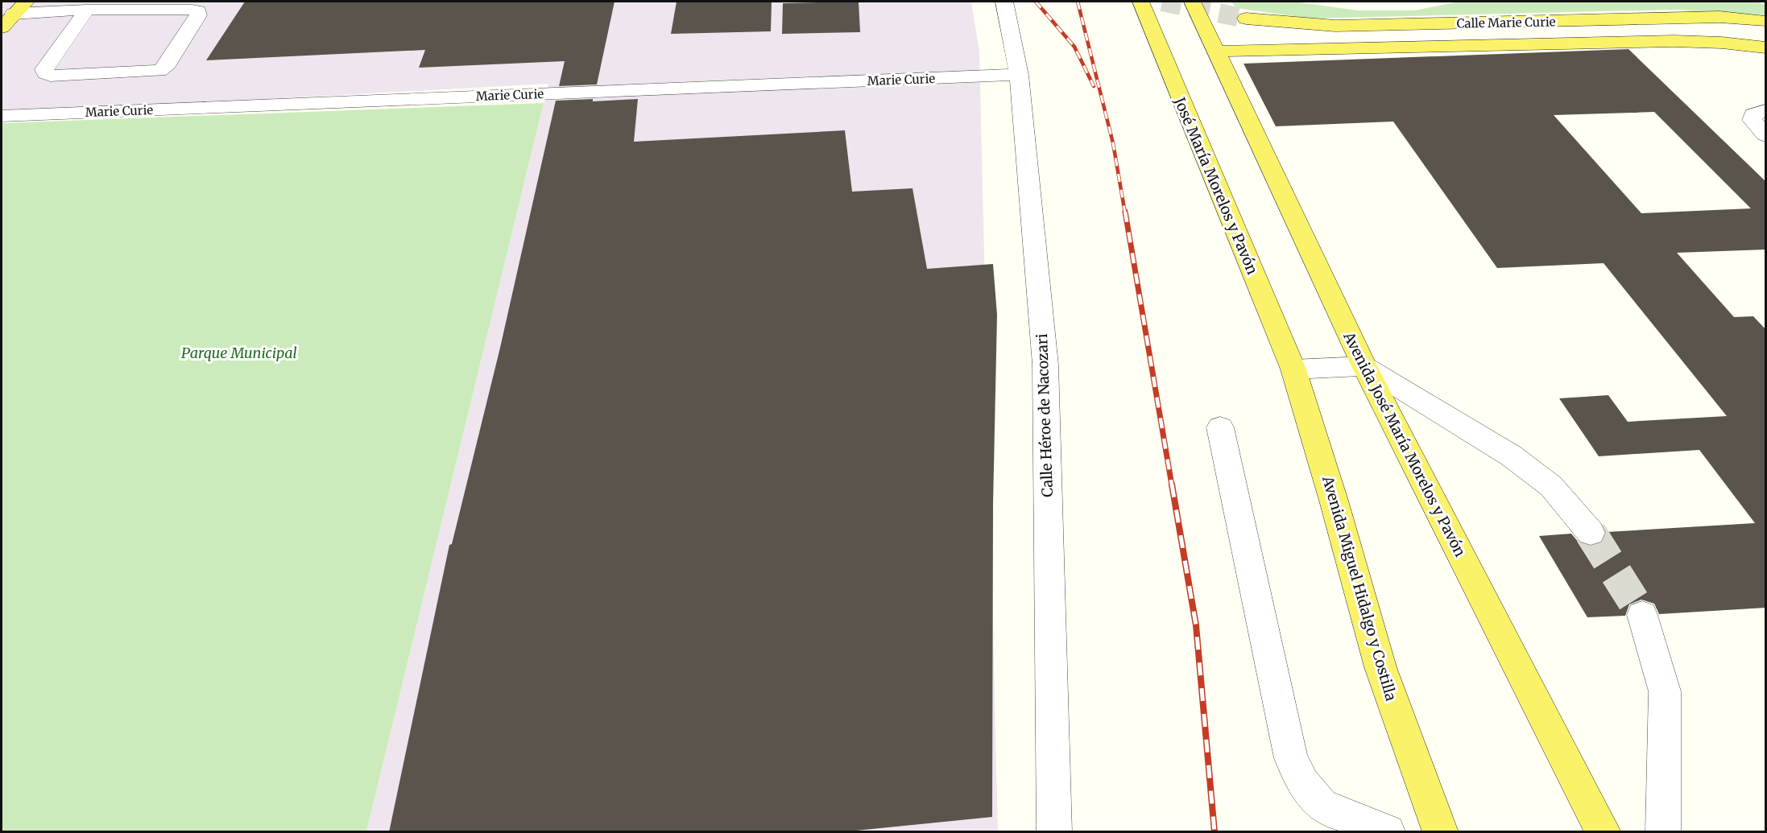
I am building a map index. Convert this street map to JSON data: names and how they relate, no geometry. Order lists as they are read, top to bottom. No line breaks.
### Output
{"streets":{"main road":["Calle Marie Curie","José María Morelos y Pavón","Avenida José María Morelos y Pavón","Avenida Miguel Hidalgo y Costilla"],"street":["Marie Curie","Calle Héroe de Nacozari"]},"crossings":[["Marie Curie","Calle Héroe de Nacozari"],["José María Morelos y Pavón","Avenida Miguel Hidalgo y Costilla"]],"parks":["Parque Municipal"]}
